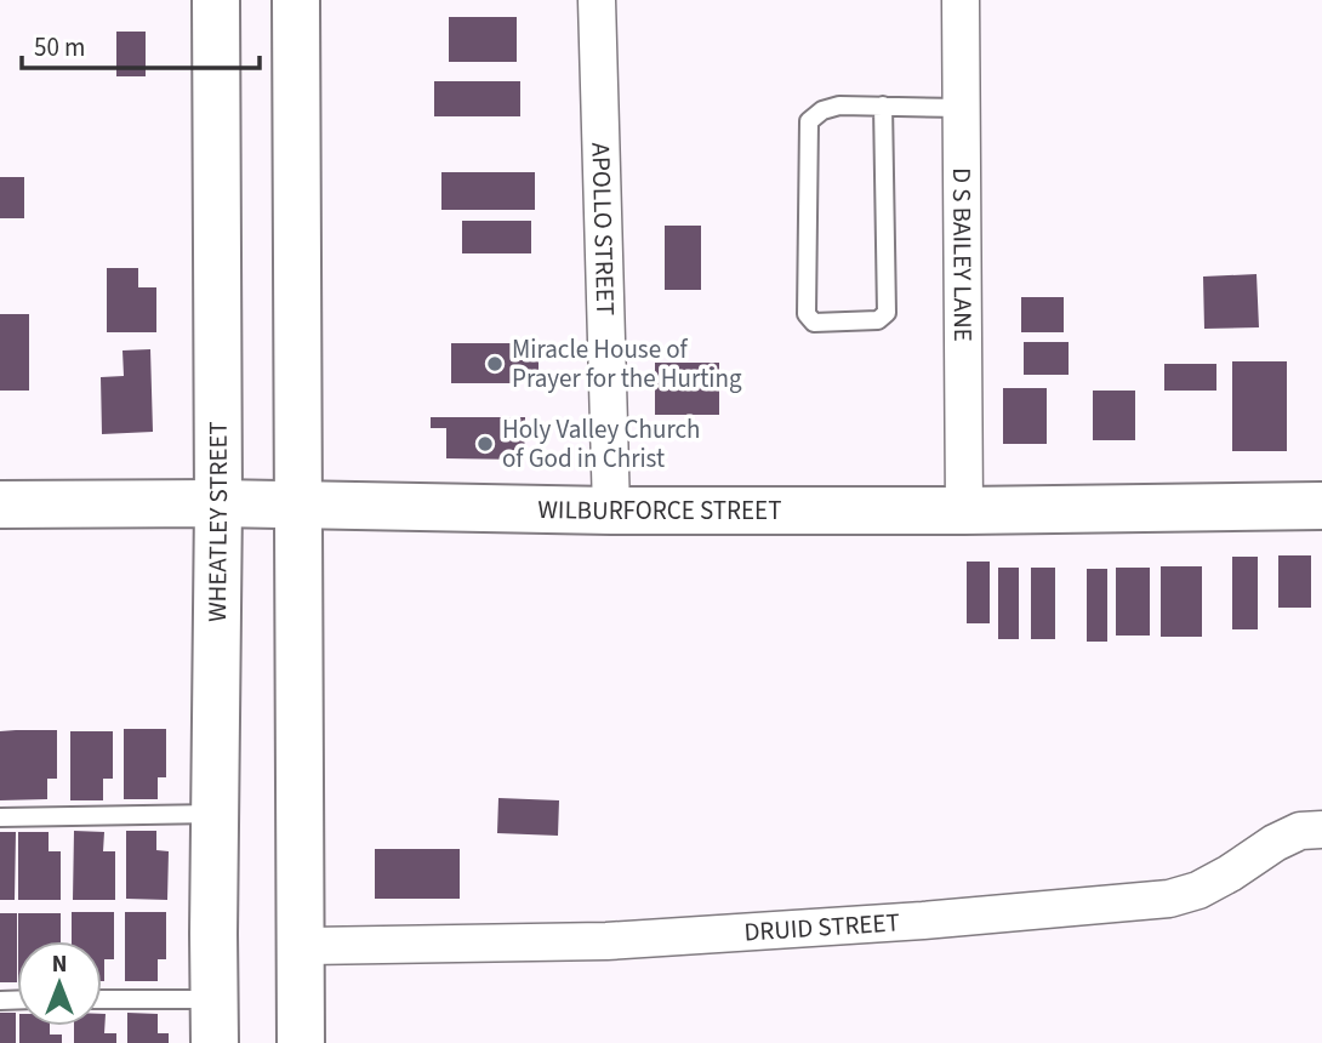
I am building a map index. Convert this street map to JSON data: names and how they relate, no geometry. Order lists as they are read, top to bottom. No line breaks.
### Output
{"streets":{"main road":["WILBURFORCE STREET","WHEATLEY STREET"],"street":["APOLLO STREET","D S BAILEY LANE","DRUID STREET"]},"crossings":[["APOLLO STREET","WILBURFORCE STREET"],["D S BAILEY LANE","WILBURFORCE STREET"],["WILBURFORCE STREET","WHEATLEY STREET"]],"places":["Miracle House of Prayer for the Hurting","Holy Valley Church of God in Christ"],"scale_bar":"50 m","north":"top"}
